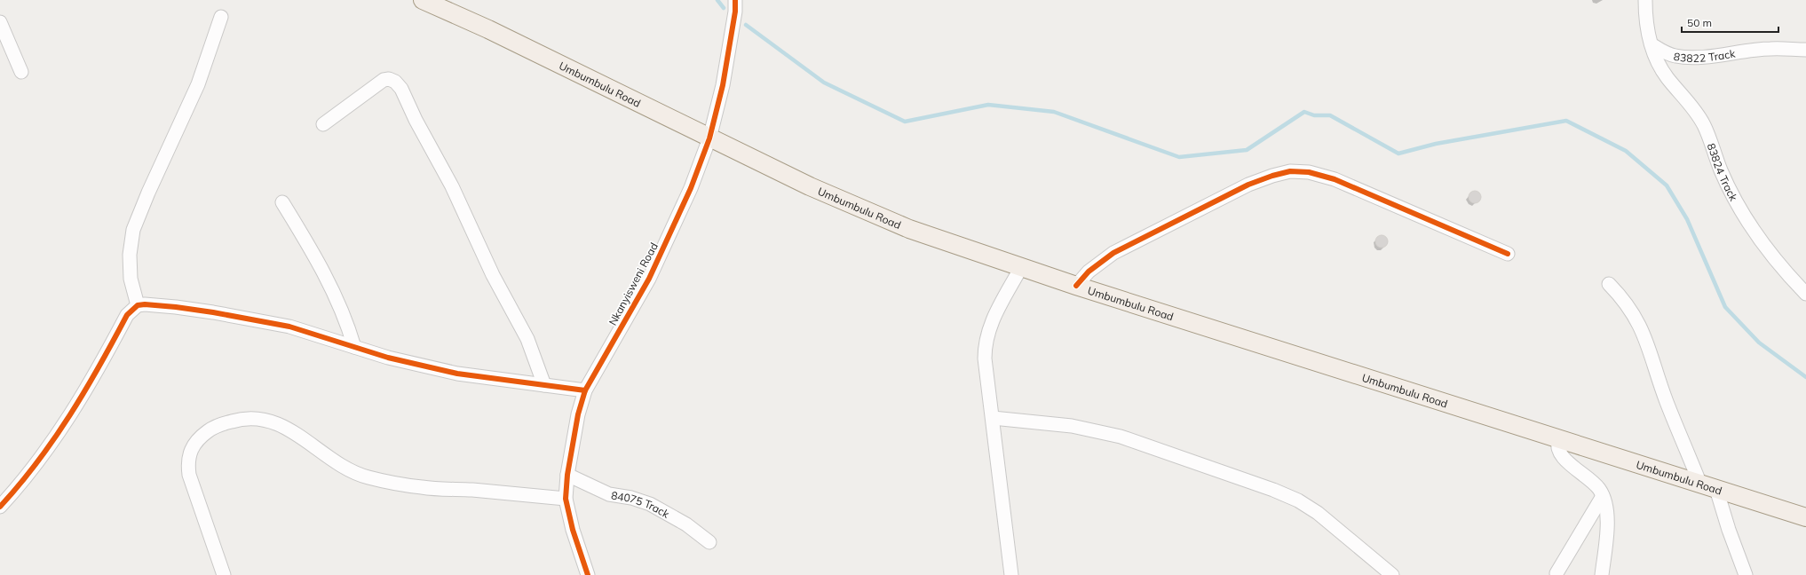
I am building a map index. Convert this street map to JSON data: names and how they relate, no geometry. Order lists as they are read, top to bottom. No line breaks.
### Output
{"streets":{"main road":["Umbumbulu Road"],"street":["83822 Track","83824 Track","Nkanyisweni Road","84075 Track"]},"crossings":[["83822 Track","83824 Track"],["Umbumbulu Road","Nkanyisweni Road"],["Nkanyisweni Road","84075 Track"]],"scale_bar":"50 m"}
